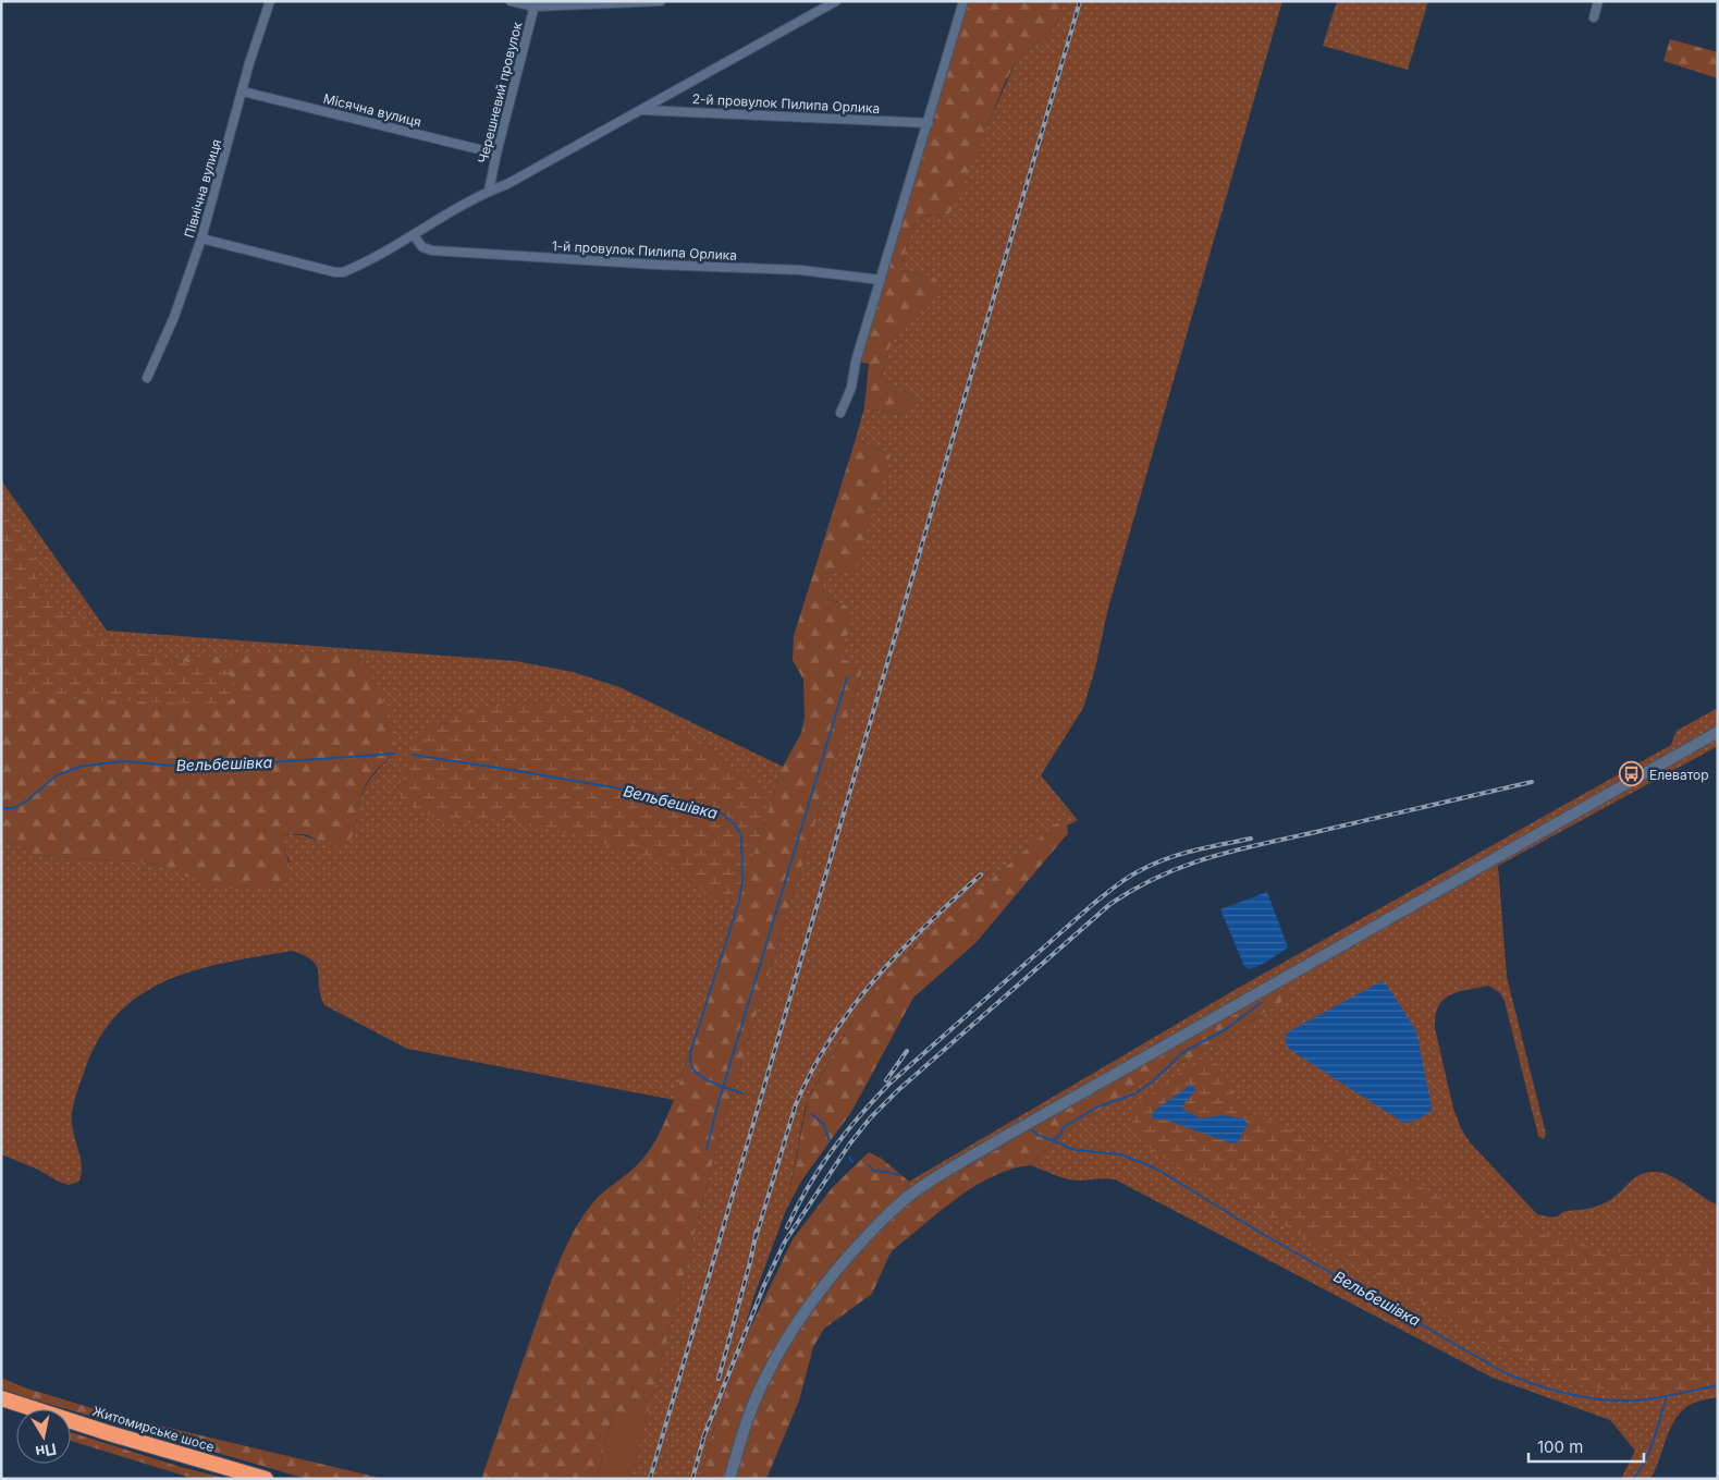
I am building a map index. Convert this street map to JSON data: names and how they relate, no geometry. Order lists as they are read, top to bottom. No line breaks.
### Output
{"streets":{"highway":["Житомирське шосе"],"street":["Черешневий провулок","2-й провулок Пилипа Орлика","Місячна вулиця","Північна вулиця","1-й провулок Пилипа Орлика"]},"crossings":[["Черешневий провулок","Місячна вулиця"],["Місячна вулиця","Північна вулиця"]],"water":["Вельбешівка"],"places":{"bus stop":["Елеватор"]},"scale_bar":"100 m","north":"bottom"}
